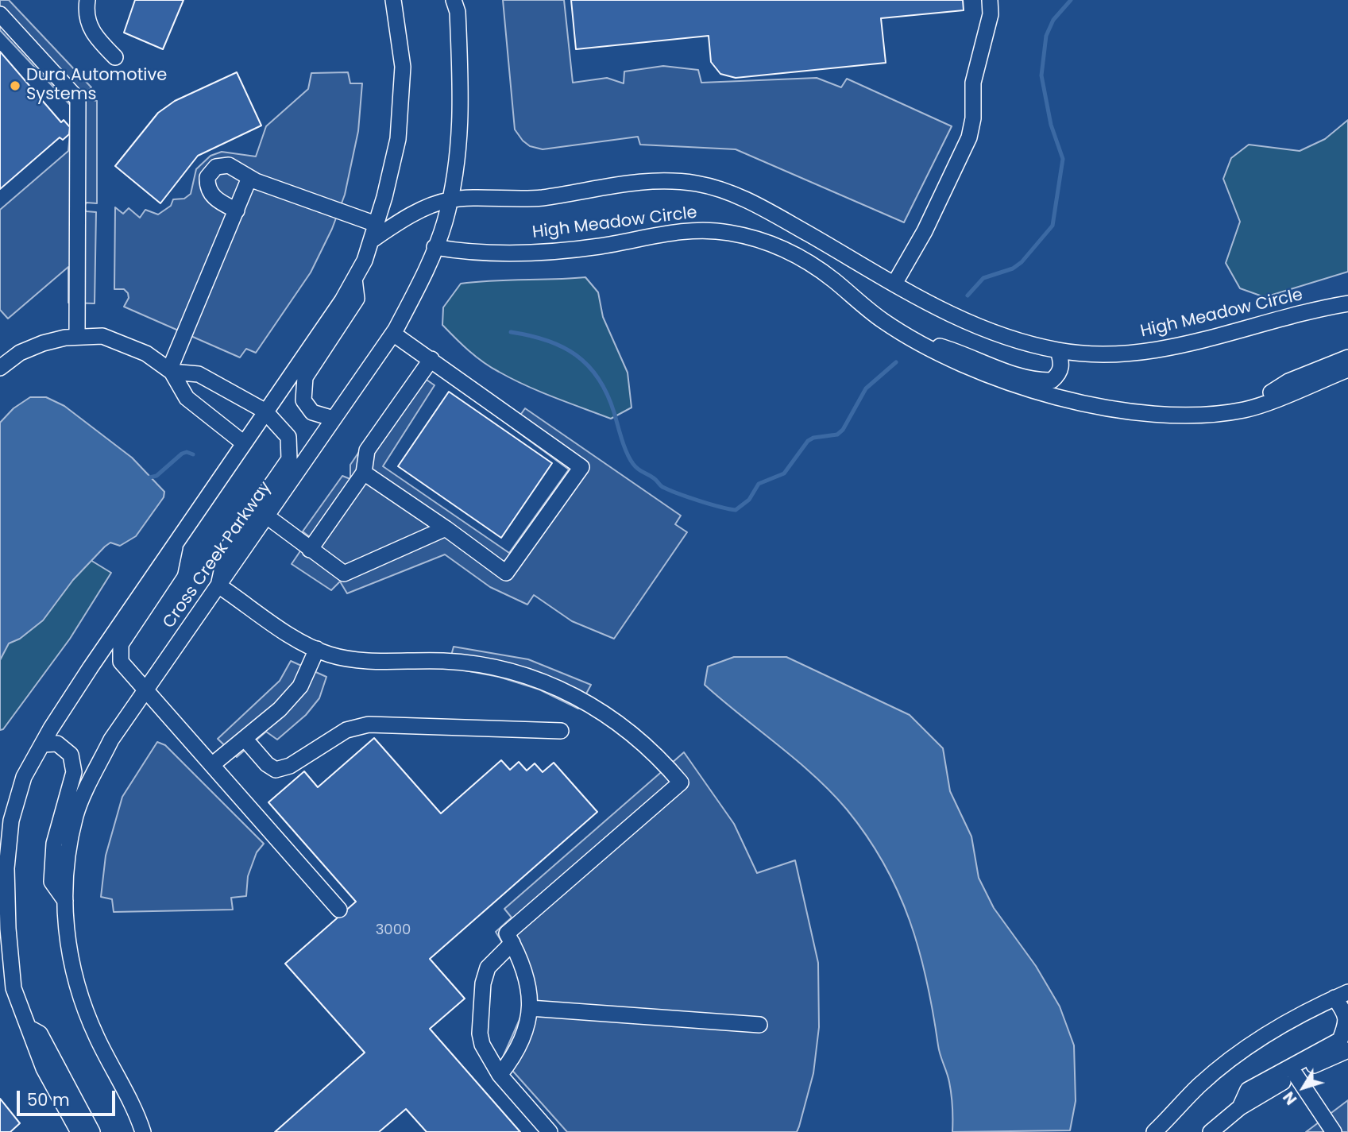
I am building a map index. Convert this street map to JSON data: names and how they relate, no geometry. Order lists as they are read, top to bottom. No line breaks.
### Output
{"streets":{"street":["High Meadow Circle","Cross Creek Parkway"]},"crossings":[["High Meadow Circle","Cross Creek Parkway"]],"places":["Dura Automotive Systems"],"house_numbers":["3000"],"scale_bar":"50 m","north":"bottom left"}
